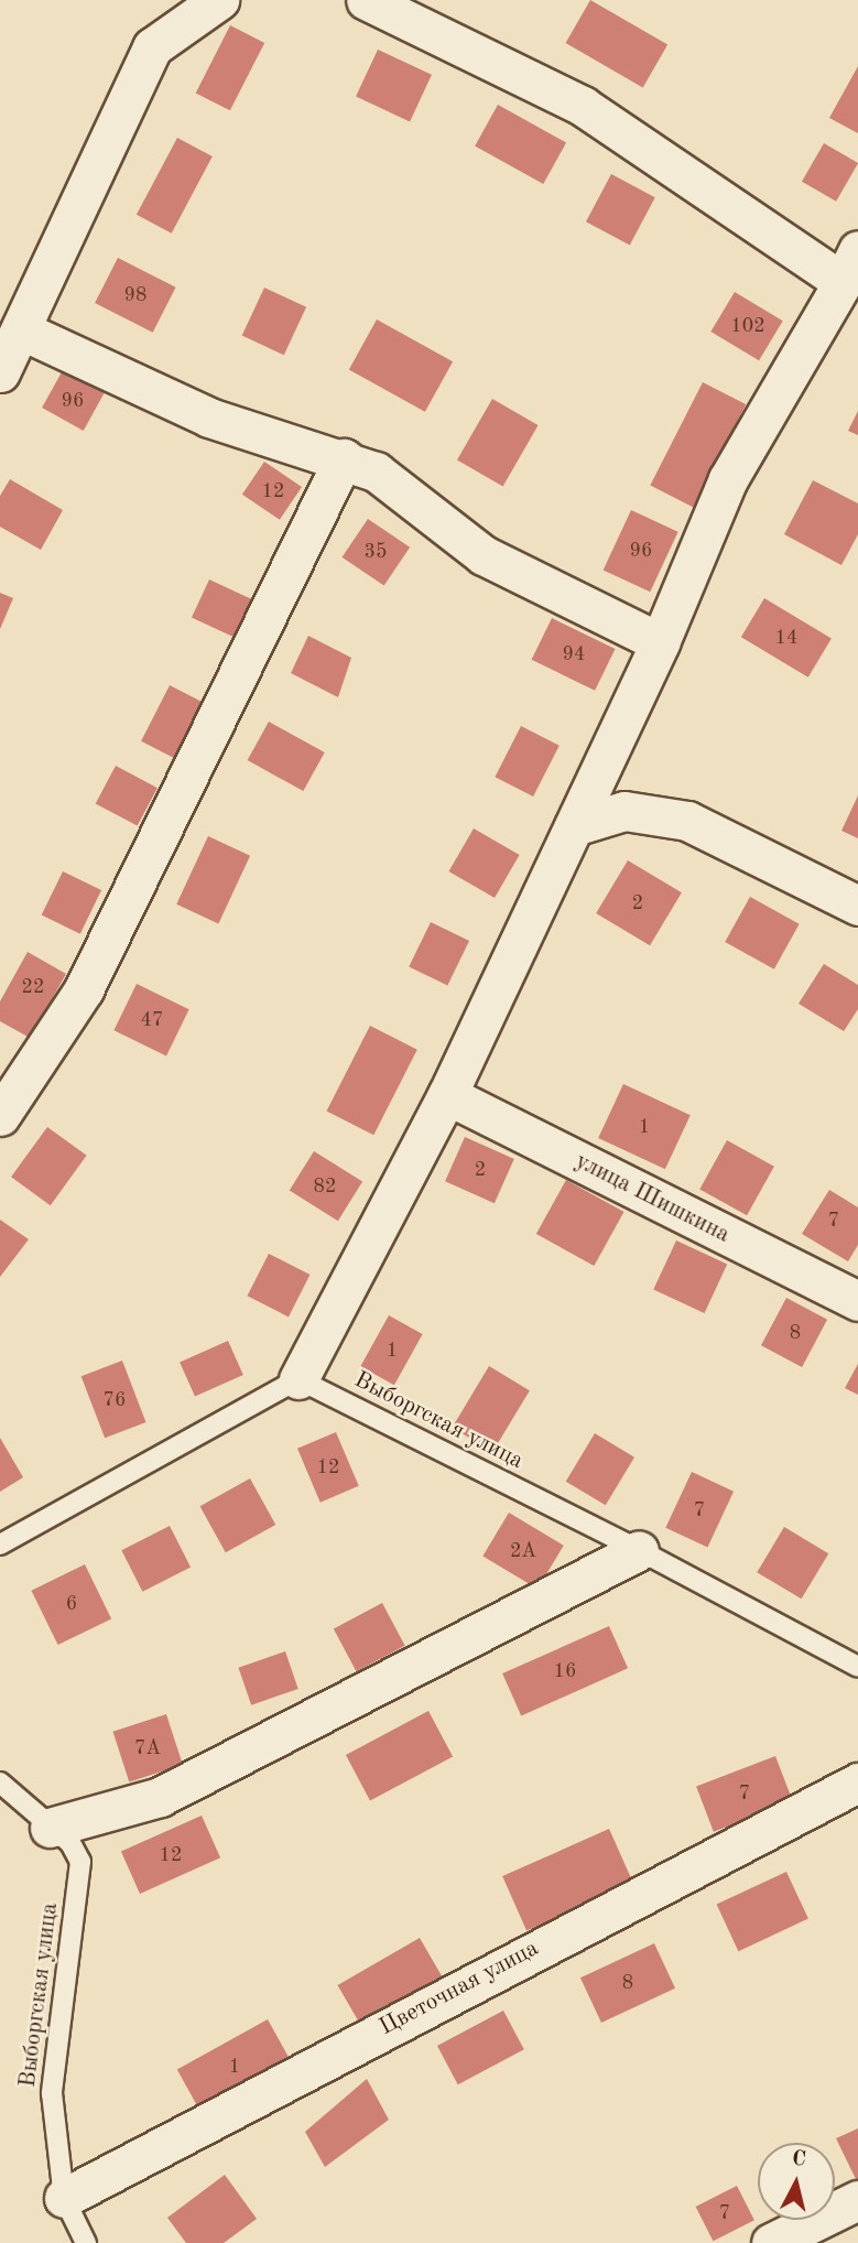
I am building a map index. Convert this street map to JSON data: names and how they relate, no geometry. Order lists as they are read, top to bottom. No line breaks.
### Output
{"streets":{"street":["улица Шишкина","Цветочная улица"],"lane":["Выборгская улица"]},"crossings":[["Выборгская улица","Цветочная улица"]],"house_numbers":["98","102","96","12","96","35","14","94","2","22","47","1","2","82","7","8","1","76","12","7","2А","6","16","7А","7","12","8","1","7"],"north":"top"}
